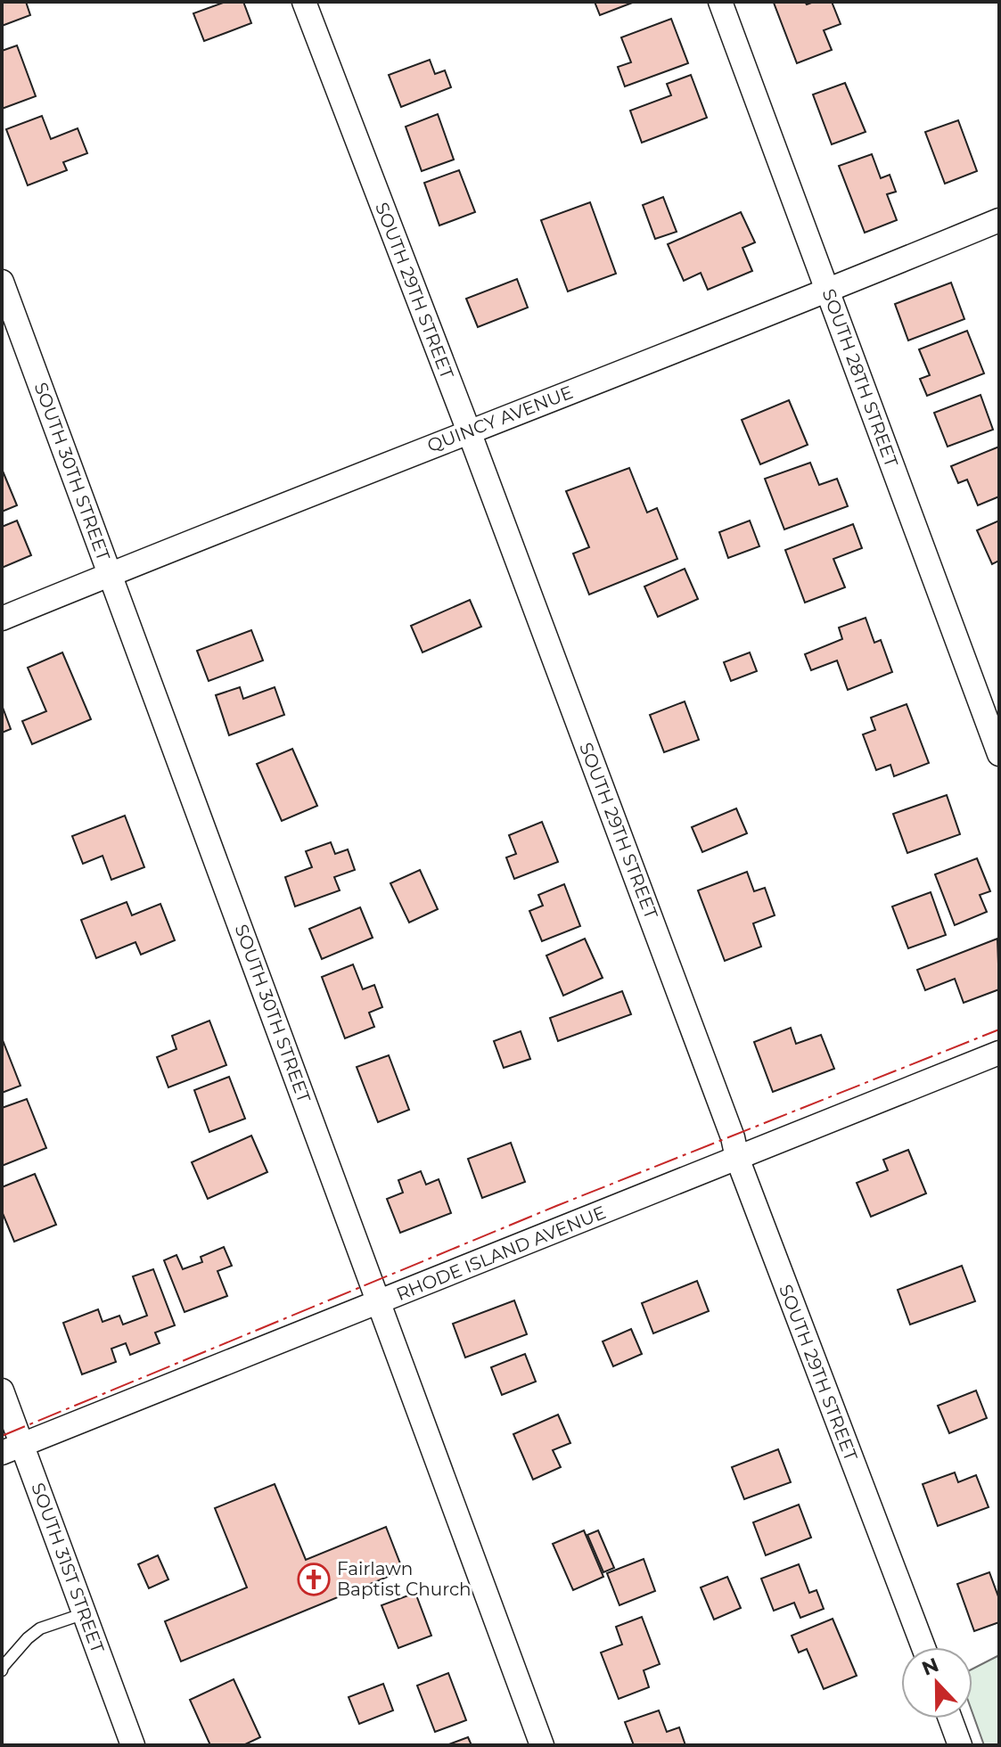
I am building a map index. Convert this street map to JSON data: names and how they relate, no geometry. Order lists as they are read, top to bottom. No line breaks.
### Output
{"streets":{"street":["SOUTH 29TH STREET","SOUTH 28TH STREET","QUINCY AVENUE","SOUTH 30TH STREET","RHODE ISLAND AVENUE","SOUTH 31ST STREET"]},"crossings":[["SOUTH 29TH STREET","QUINCY AVENUE"],["SOUTH 29TH STREET","RHODE ISLAND AVENUE"],["SOUTH 28TH STREET","QUINCY AVENUE"],["QUINCY AVENUE","SOUTH 30TH STREET"],["SOUTH 30TH STREET","RHODE ISLAND AVENUE"],["RHODE ISLAND AVENUE","SOUTH 31ST STREET"]],"places":{"church":["Fairlawn Baptist Church"]},"north":"top"}
